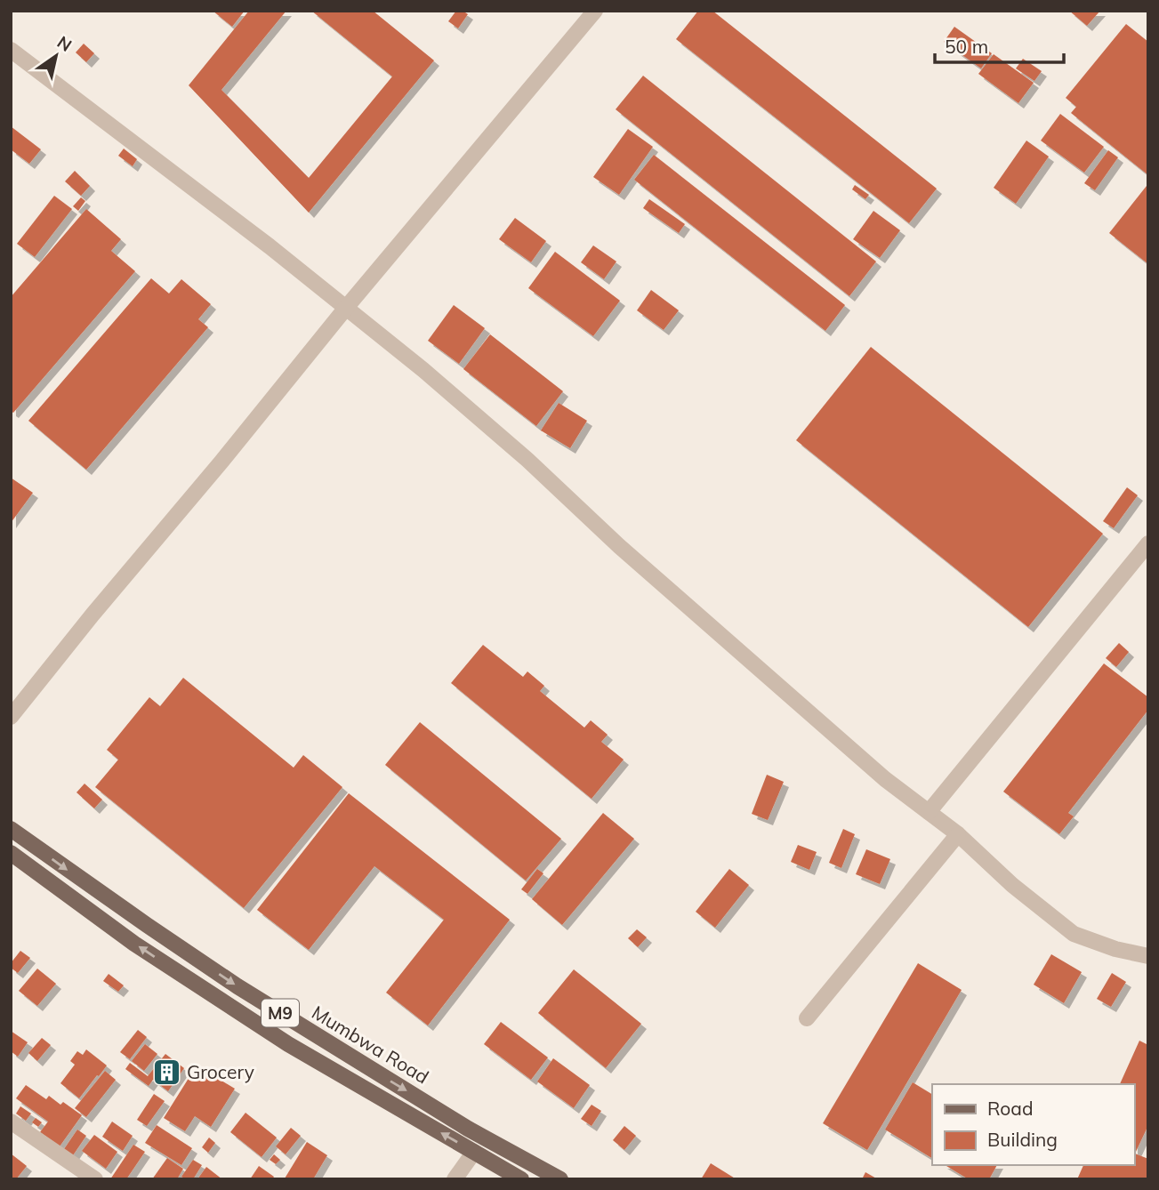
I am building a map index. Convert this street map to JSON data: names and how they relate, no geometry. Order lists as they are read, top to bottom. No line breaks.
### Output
{"streets":{"main road":["M9","Mumbwa Road"]},"places":{"building":["Grocery"]},"legend":["Road","Building"],"scale_bar":"50 m","north":"top right"}
